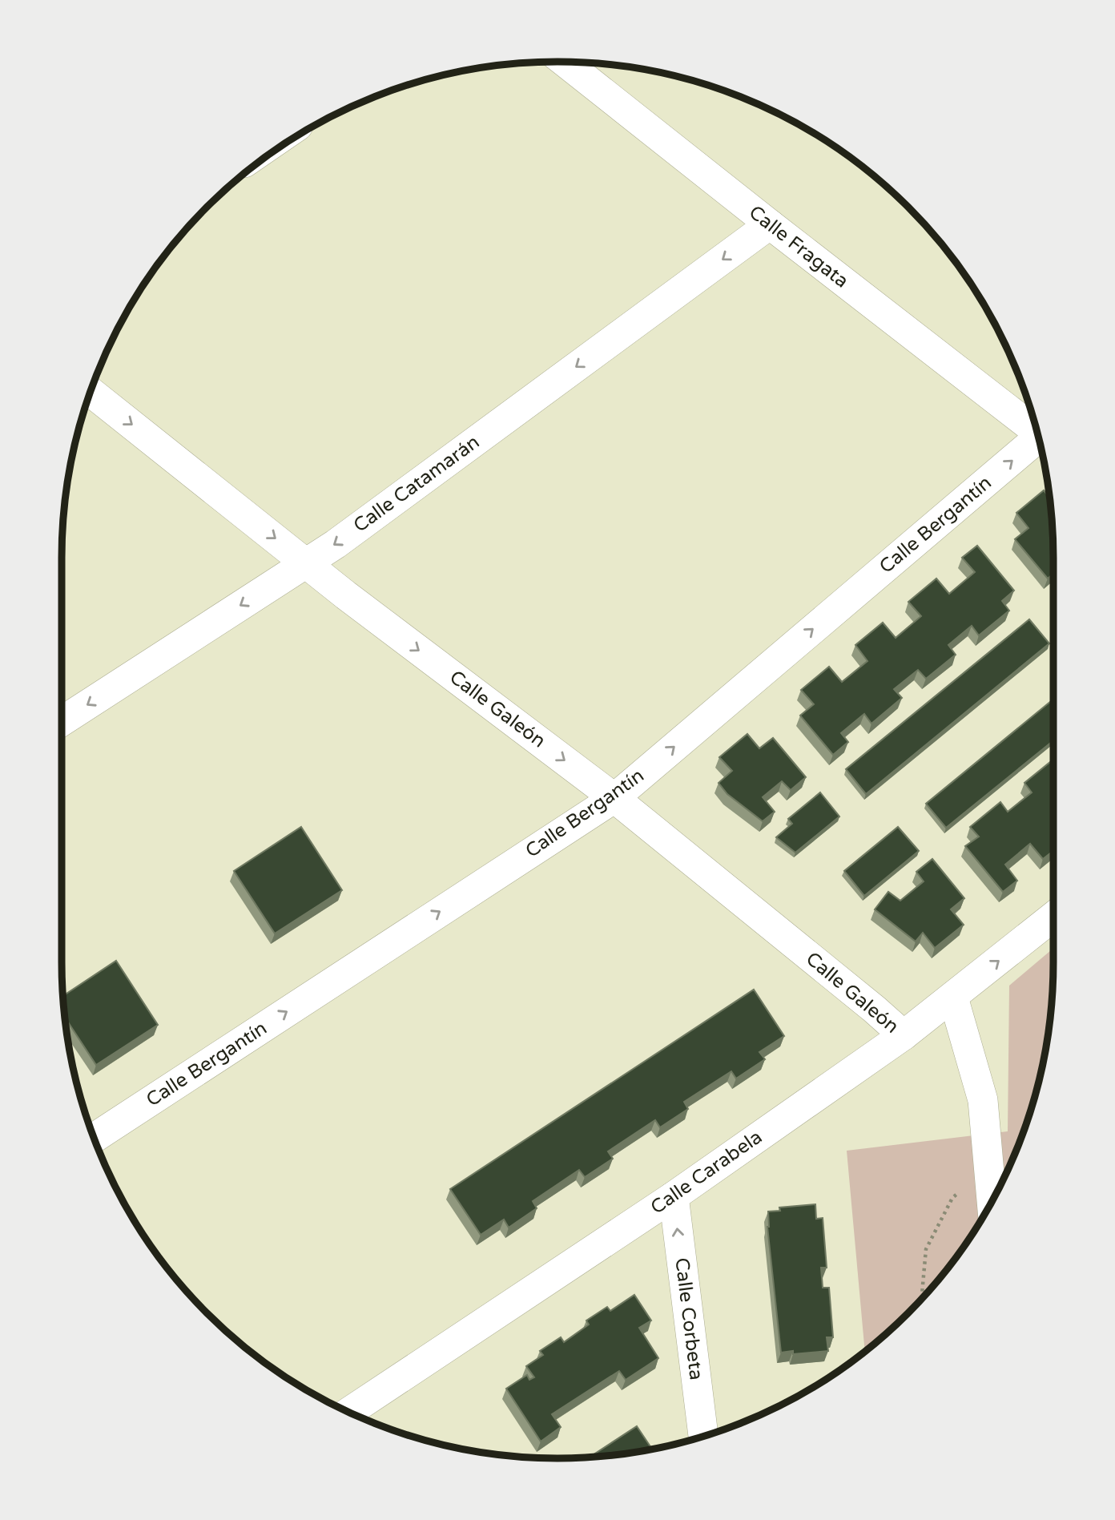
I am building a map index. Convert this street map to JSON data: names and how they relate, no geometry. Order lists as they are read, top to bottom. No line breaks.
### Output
{"streets":{"street":["Calle Fragata","Calle Catamarán","Calle Bergantín","Calle Galeón","Calle Carabela","Calle Corbeta"]},"crossings":[["Calle Fragata","Calle Catamarán"],["Calle Catamarán","Calle Galeón"],["Calle Bergantín","Calle Galeón"],["Calle Galeón","Calle Carabela"],["Calle Carabela","Calle Corbeta"]],"one_way":["Calle Catamarán","Calle Bergantín","Calle Galeón","Calle Corbeta"]}
